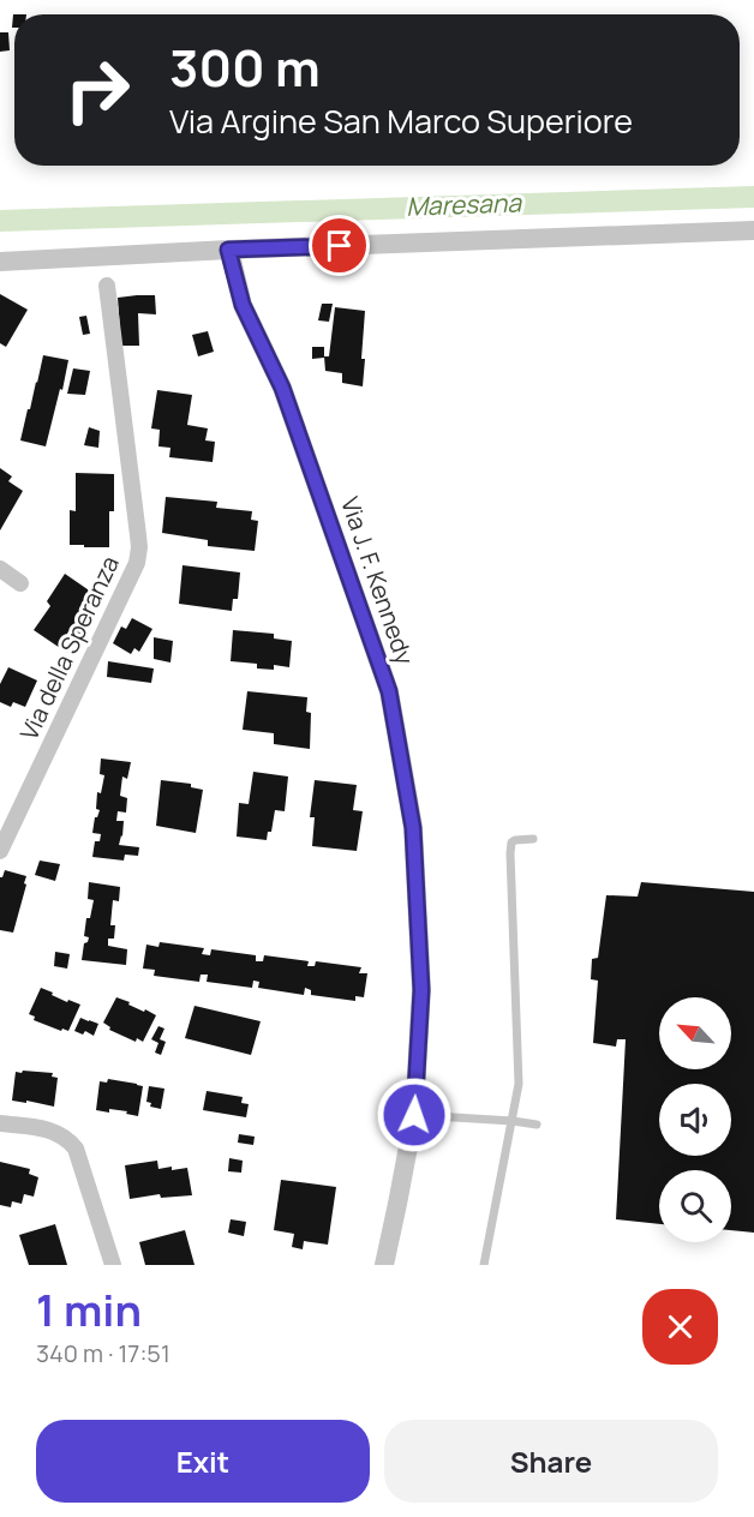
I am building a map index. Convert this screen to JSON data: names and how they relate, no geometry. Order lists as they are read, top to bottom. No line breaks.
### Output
{"streets":{"street":["Via J. F. Kennedy","Via della Speranza"]},"water":["Maresana"],"north":"top left","page":{"turn":["300 m","Via Argine San Marco Superiore"],"heading":["1 min","340 m · 17:51"],"buttons":["Exit","Share"]}}
